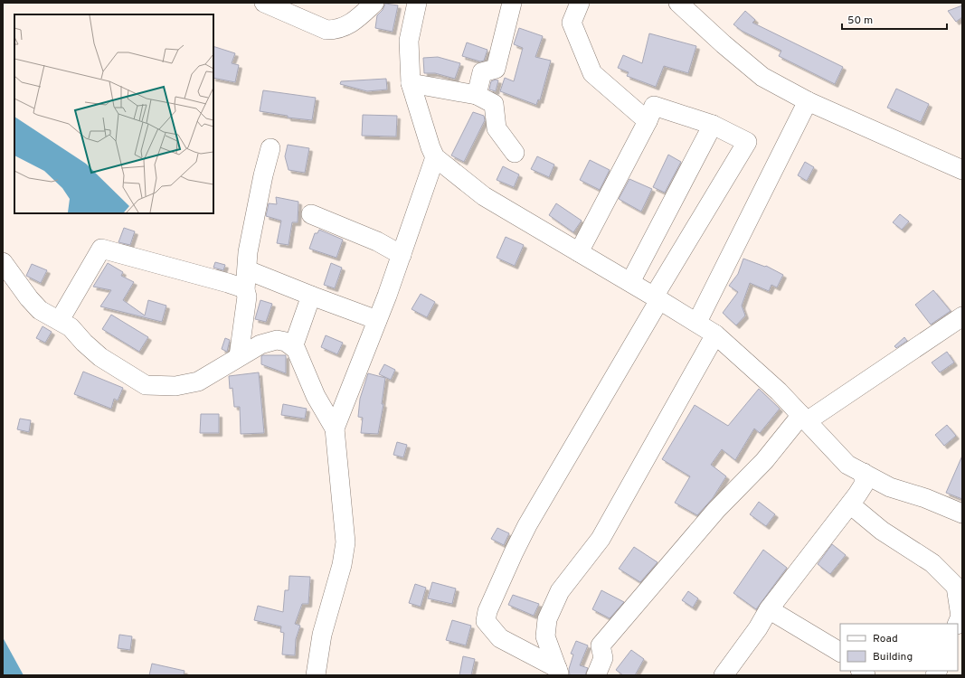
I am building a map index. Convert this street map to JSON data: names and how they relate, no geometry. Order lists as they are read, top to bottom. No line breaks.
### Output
{"legend":["Road","Building"],"scale_bar":"50 m"}
